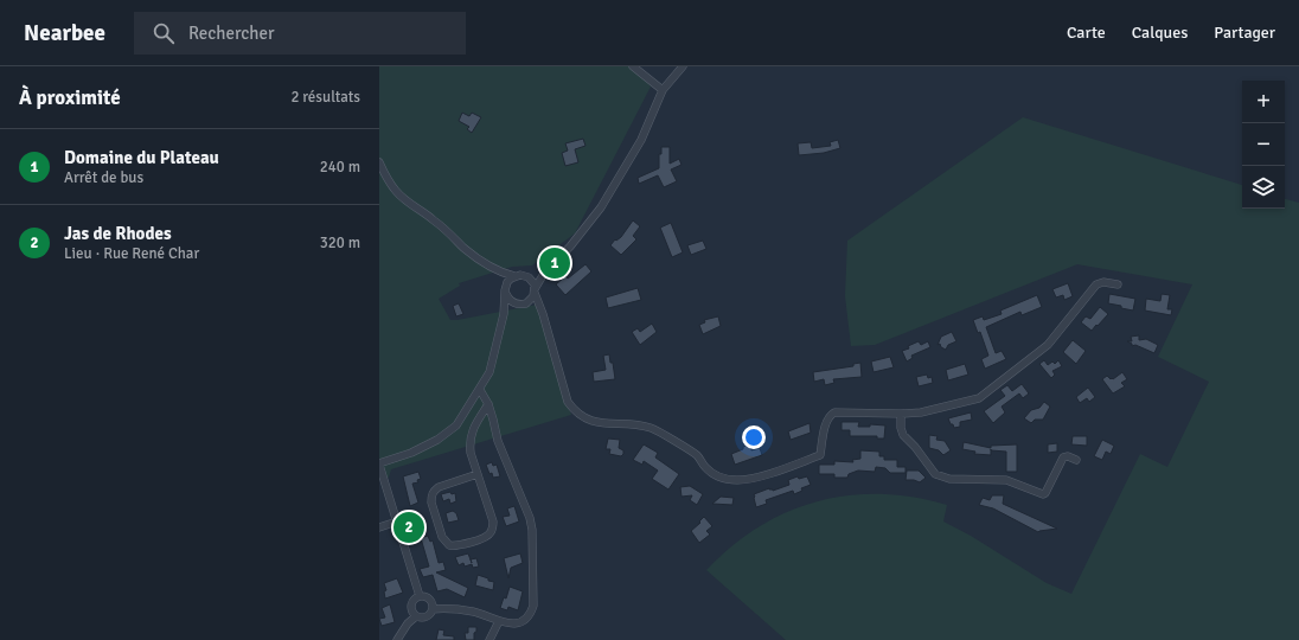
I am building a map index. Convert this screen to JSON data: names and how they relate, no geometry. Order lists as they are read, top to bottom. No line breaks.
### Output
{"page":{"header":"Nearbee","search":"Rechercher","nav":["Carte","Calques","Partager"],"heading":["À proximité","2 résultats"],"map_buttons":["+","−"],"list":[{"mark":"1","name":"Domaine du Plateau","note":"Arrêt de bus","value":"240 m"},{"mark":"2","name":"Jas de Rhodes","note":"Lieu · Rue René Char","value":"320 m"}],"pins":["1","2"]}}
